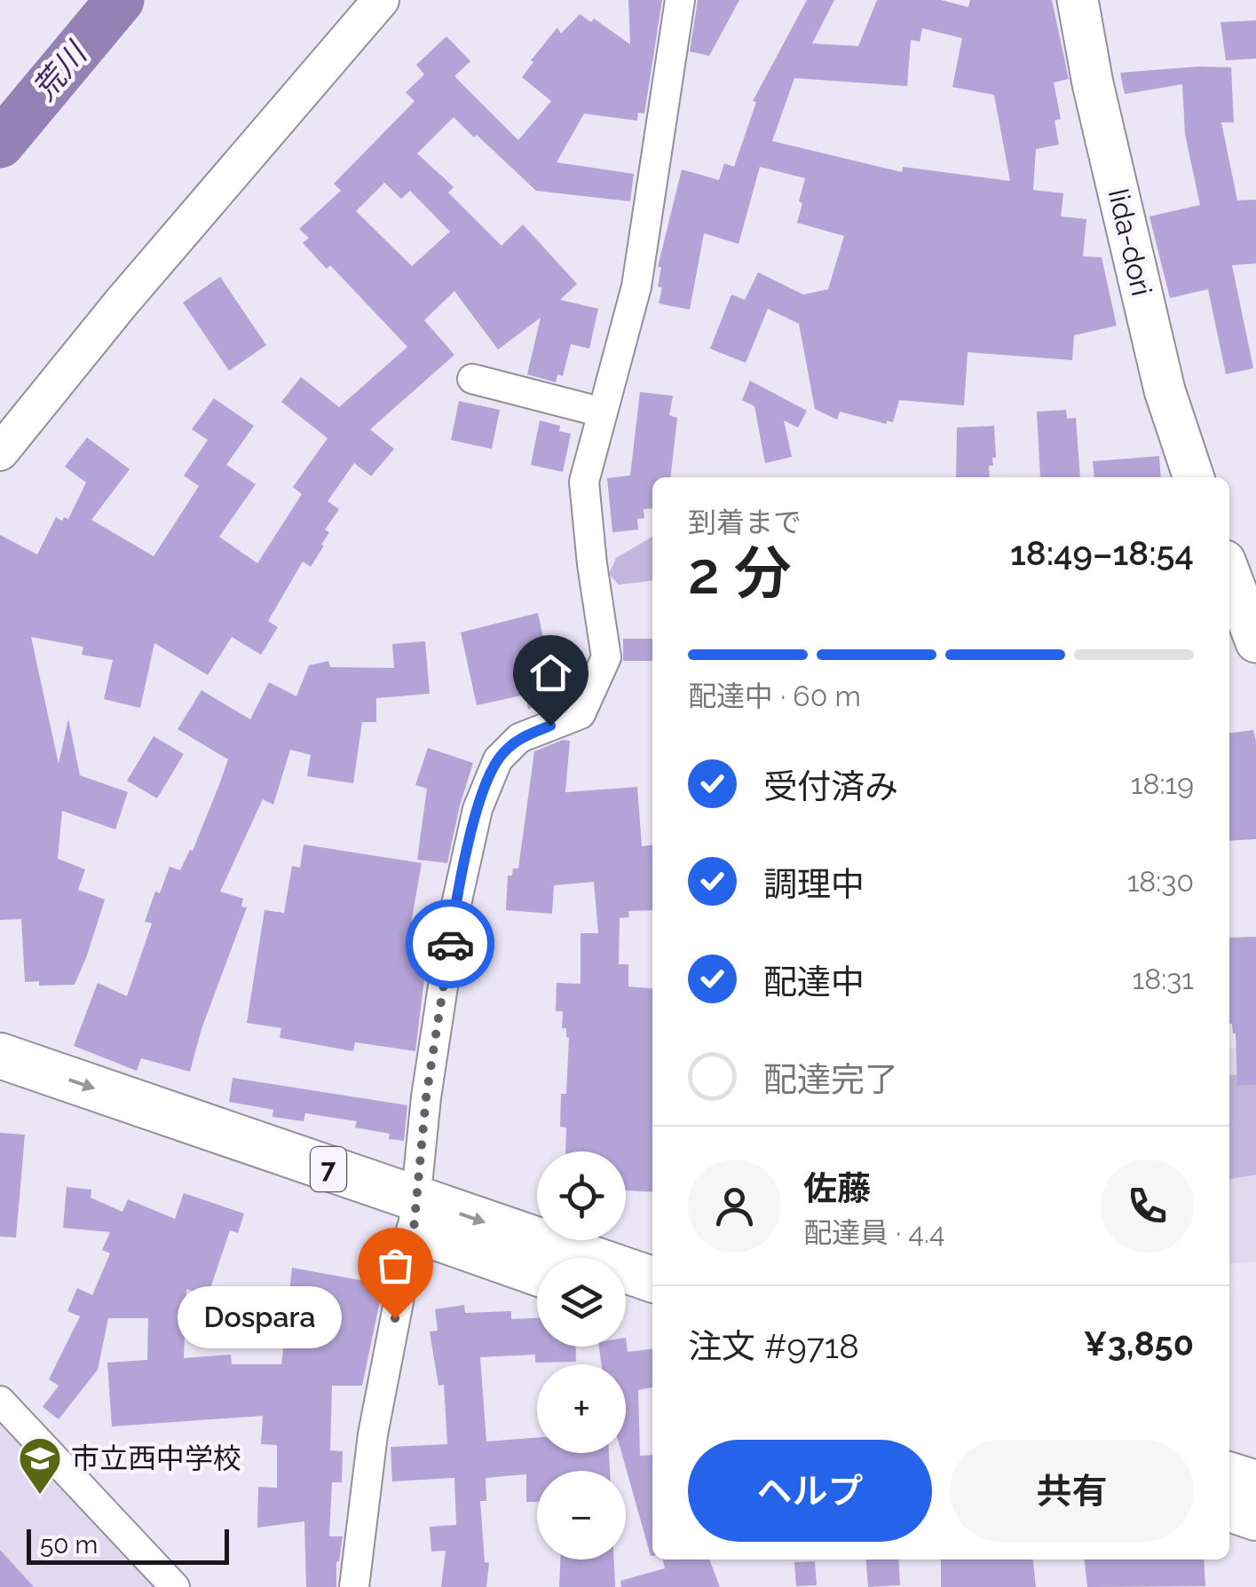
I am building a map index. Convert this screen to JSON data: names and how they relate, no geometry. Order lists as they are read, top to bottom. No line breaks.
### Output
{"streets":{"main road":["Iida-dori","7"]},"water":["荒川"],"places":{"other":["Dospara"],"school or university":["市立西中学校"]},"scale_bar":"50 m","page":{"heading":["2 分","到着まで","18:49–18:54"],"panel":["佐藤","配達員 · 4.4","注文 #9718","¥3,850"],"bar":"配達中 · 60 m","list":[["受付済み","18:19"],["調理中","18:30"],["配達中","18:31"],"配達完了"],"map_buttons":["+","−"],"bubble":"Dospara","buttons":["ヘルプ","共有"],"scale":"50 m"}}
